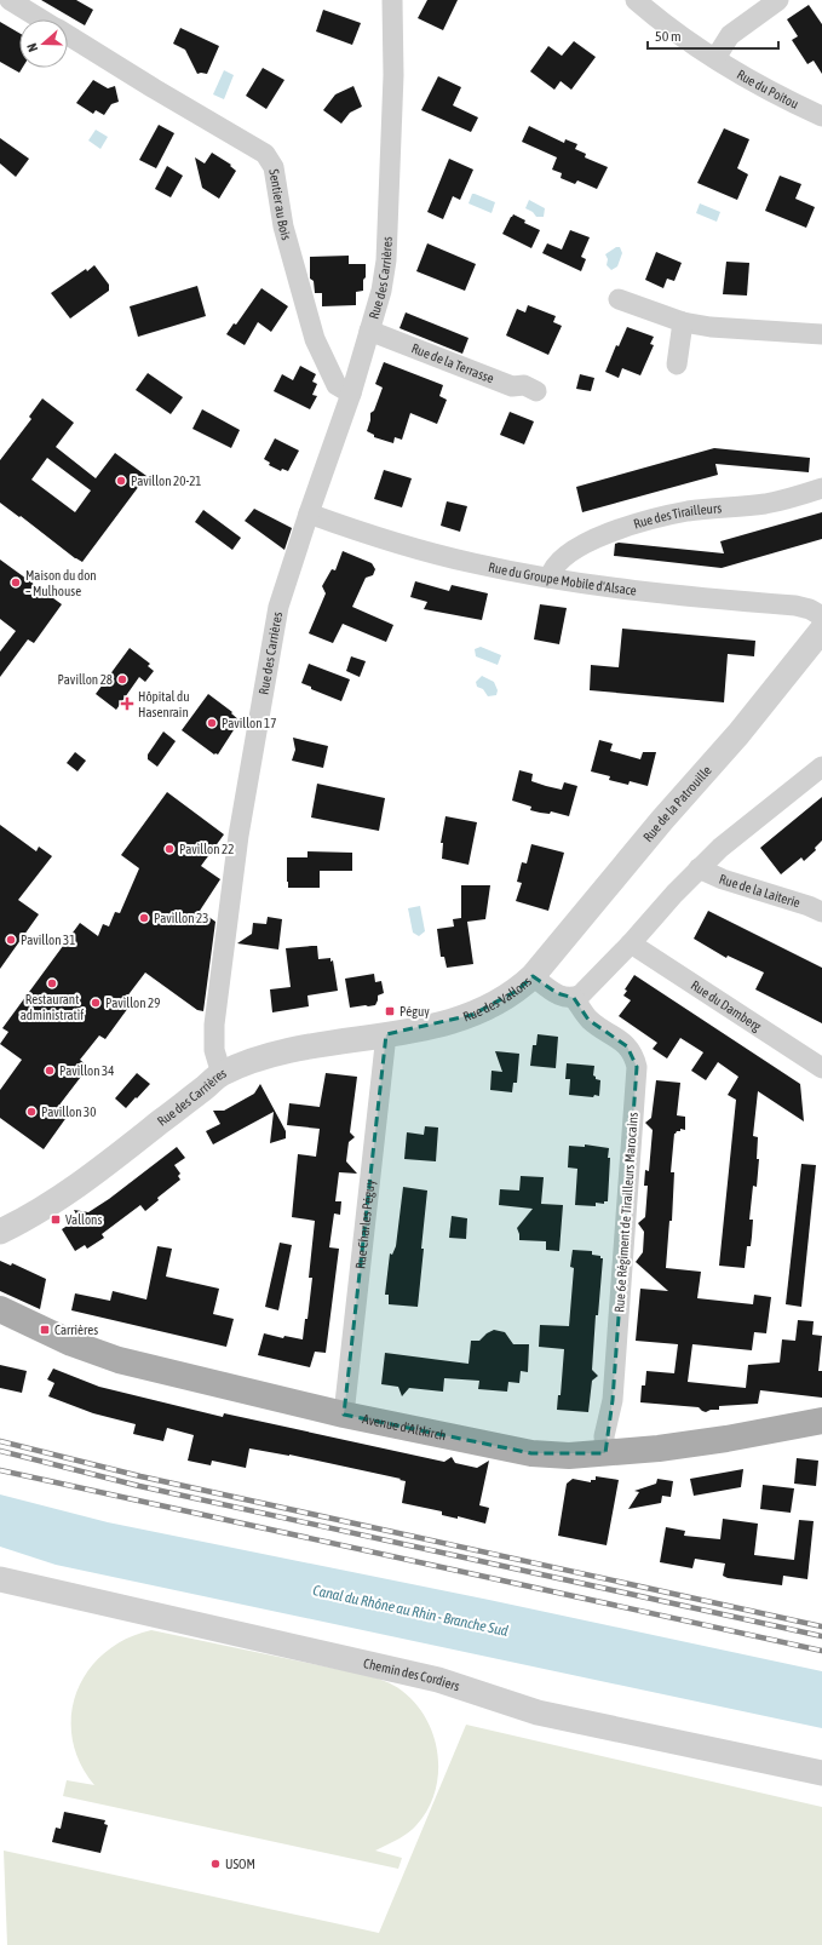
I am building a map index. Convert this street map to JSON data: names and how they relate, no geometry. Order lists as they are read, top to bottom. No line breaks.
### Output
{"streets":{"main road":["Avenue d'Altkirch"],"street":["Rue du Poitou","Sentier au Bois","Rue des Carrières","Rue de la Terrasse","Rue des Tirailleurs","Rue du Groupe Mobile d'Alsace","Rue de la Patrouille","Rue de la Laiterie","Rue des Vallons","Rue du Damberg","Rue 6e Régiment de Tirailleurs Marocains","Rue Charles Péguy","Chemin des Cordiers"]},"crossings":[["Sentier au Bois","Rue des Carrières"],["Rue des Carrières","Rue de la Terrasse"],["Rue des Carrières","Rue du Groupe Mobile d'Alsace"],["Rue des Carrières","Rue des Vallons"],["Rue des Tirailleurs","Rue du Groupe Mobile d'Alsace"],["Rue de la Patrouille","Rue des Vallons"],["Rue des Vallons","Rue 6e Régiment de Tirailleurs Marocains"],["Rue des Vallons","Rue Charles Péguy"],["Rue 6e Régiment de Tirailleurs Marocains","Avenue d'Altkirch"],["Rue Charles Péguy","Avenue d'Altkirch"]],"water":["Canal du Rhône au Rhin - Branche Sud"],"places":{"other":["Pavillon 20-21","Maison du don – Mulhouse","Pavillon 28","Pavillon 17","Pavillon 22","Pavillon 23","Pavillon 31","Restaurant administratif","Pavillon 29","Pavillon 34","Pavillon 30","USOM"],"health":["Hôpital du Hasenrain"],"transit":["Péguy","Vallons","Carrières"]},"scale_bar":"50 m","north":"left"}
